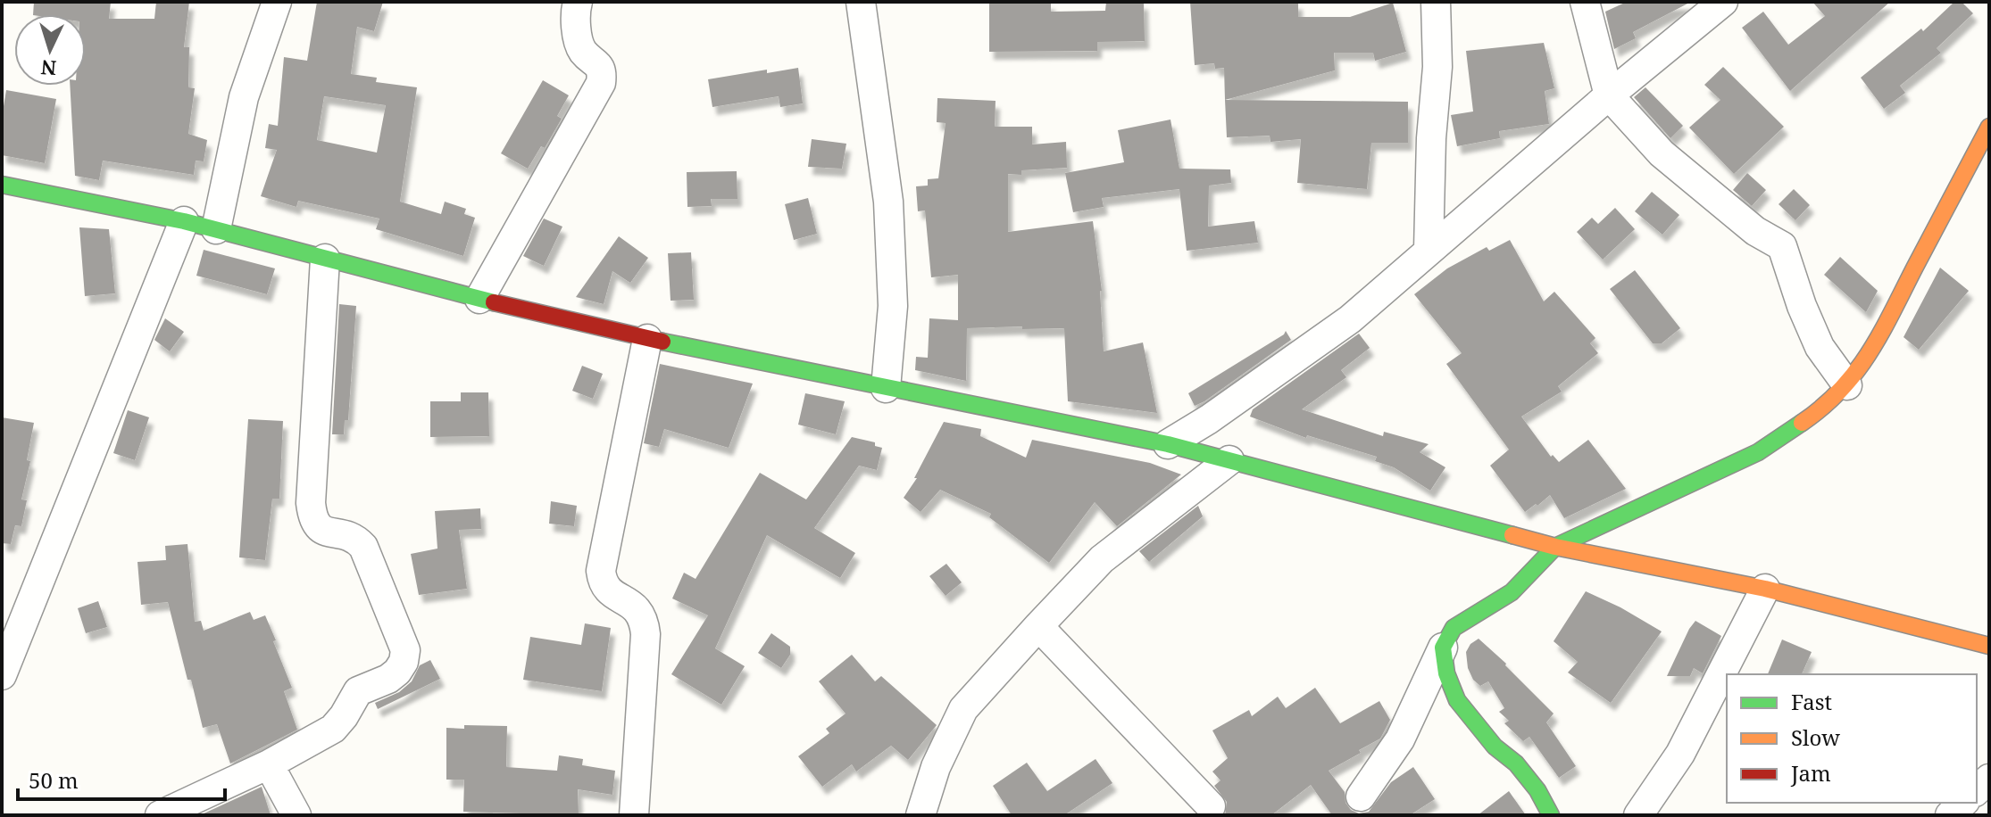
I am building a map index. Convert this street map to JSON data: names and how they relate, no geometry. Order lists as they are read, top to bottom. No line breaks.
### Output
{"legend":["Fast","Slow","Jam"],"scale_bar":"50 m","north":"bottom"}
